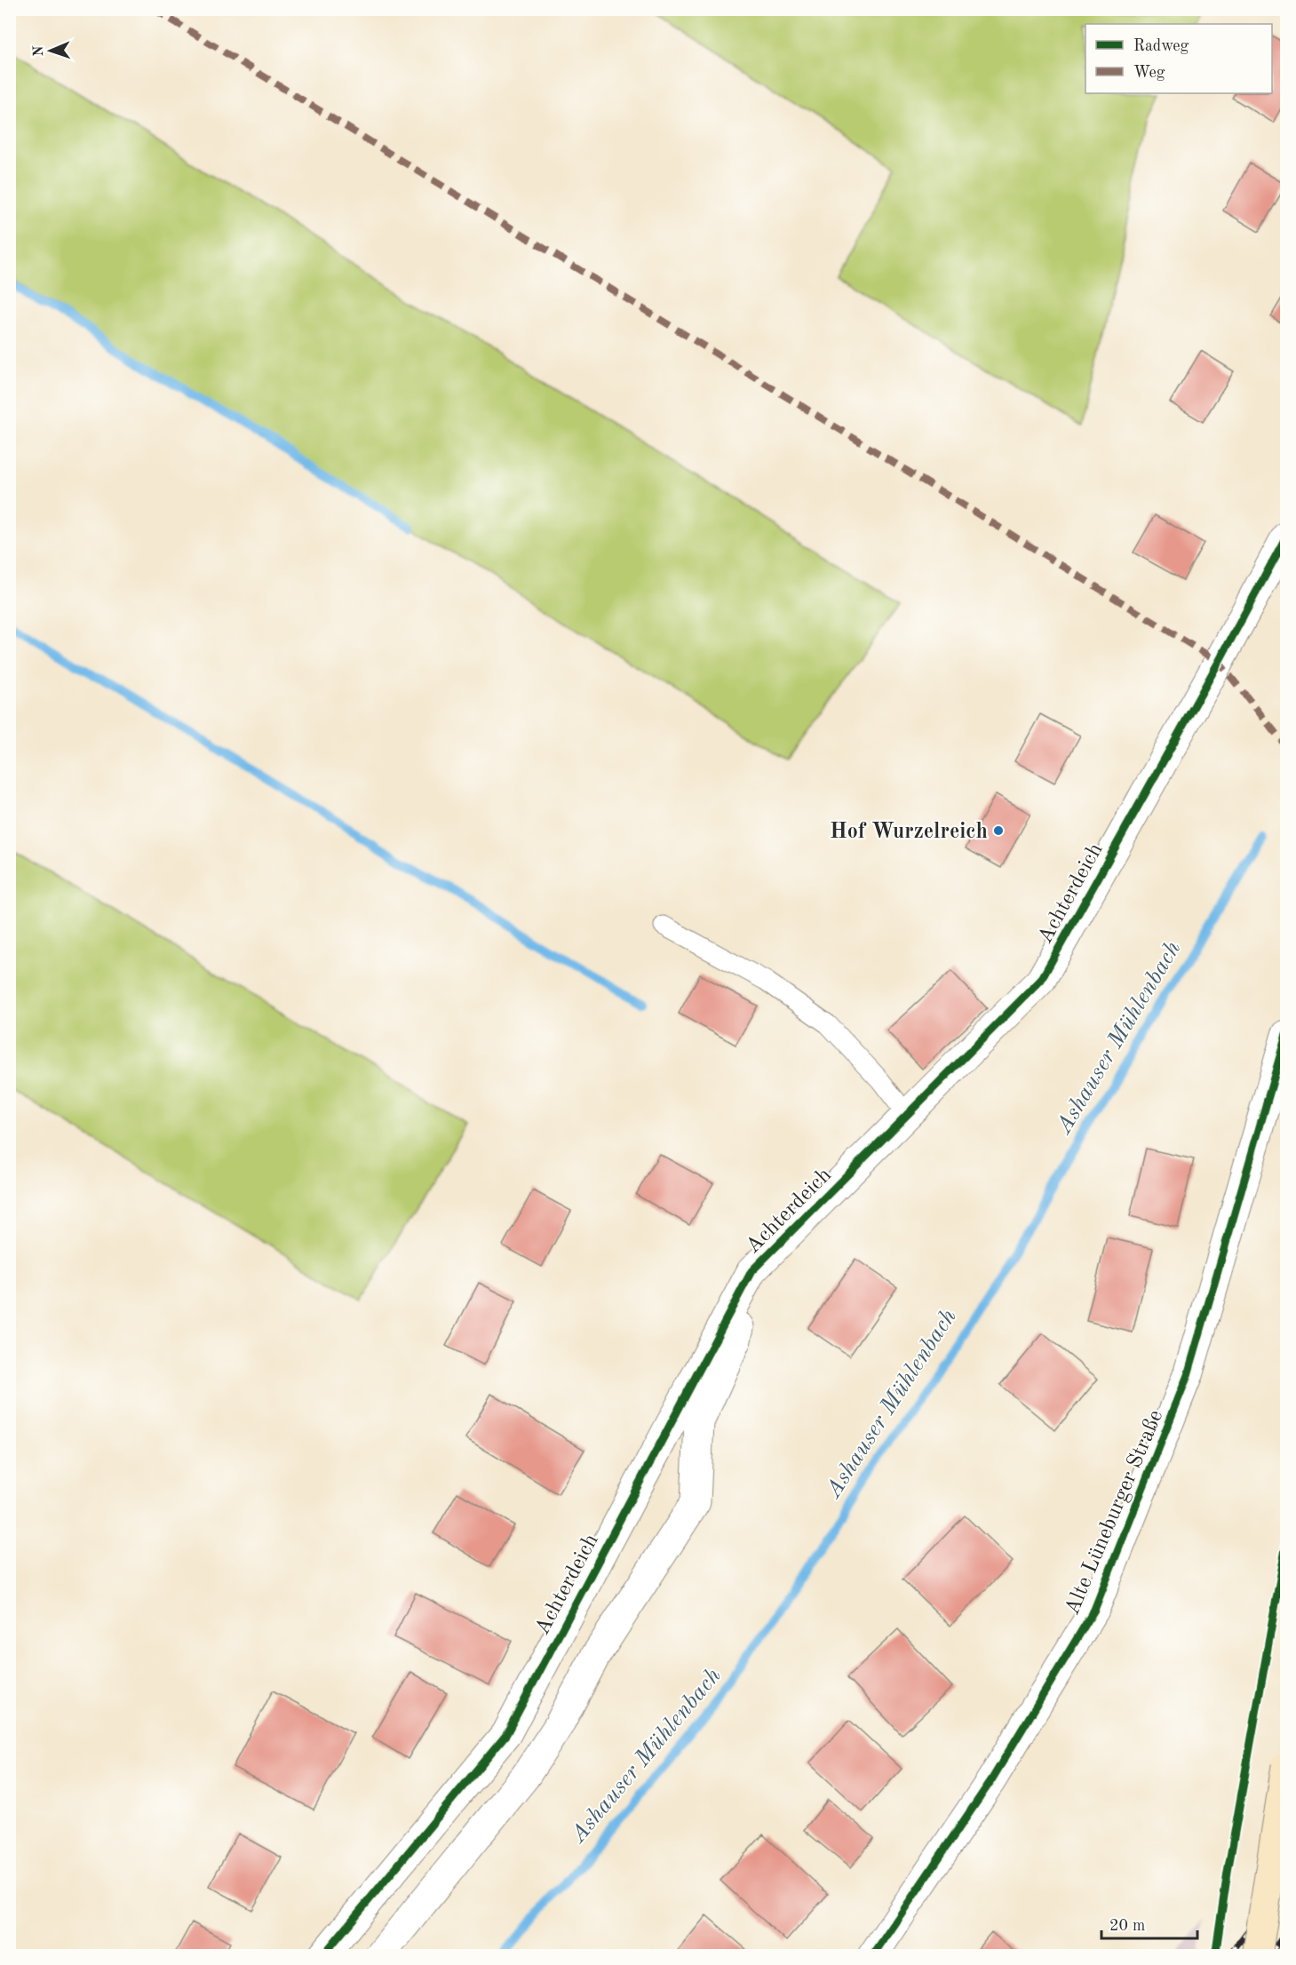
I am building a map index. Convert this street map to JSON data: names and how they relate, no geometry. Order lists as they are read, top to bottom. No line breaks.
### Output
{"streets":{"street":["Achterdeich","Alte Lüneburger Straße"]},"water":["Ashauser Mühlenbach"],"places":["Hof Wurzelreich"],"legend":["Radweg","Weg"],"scale_bar":"20 m","north":"left"}
